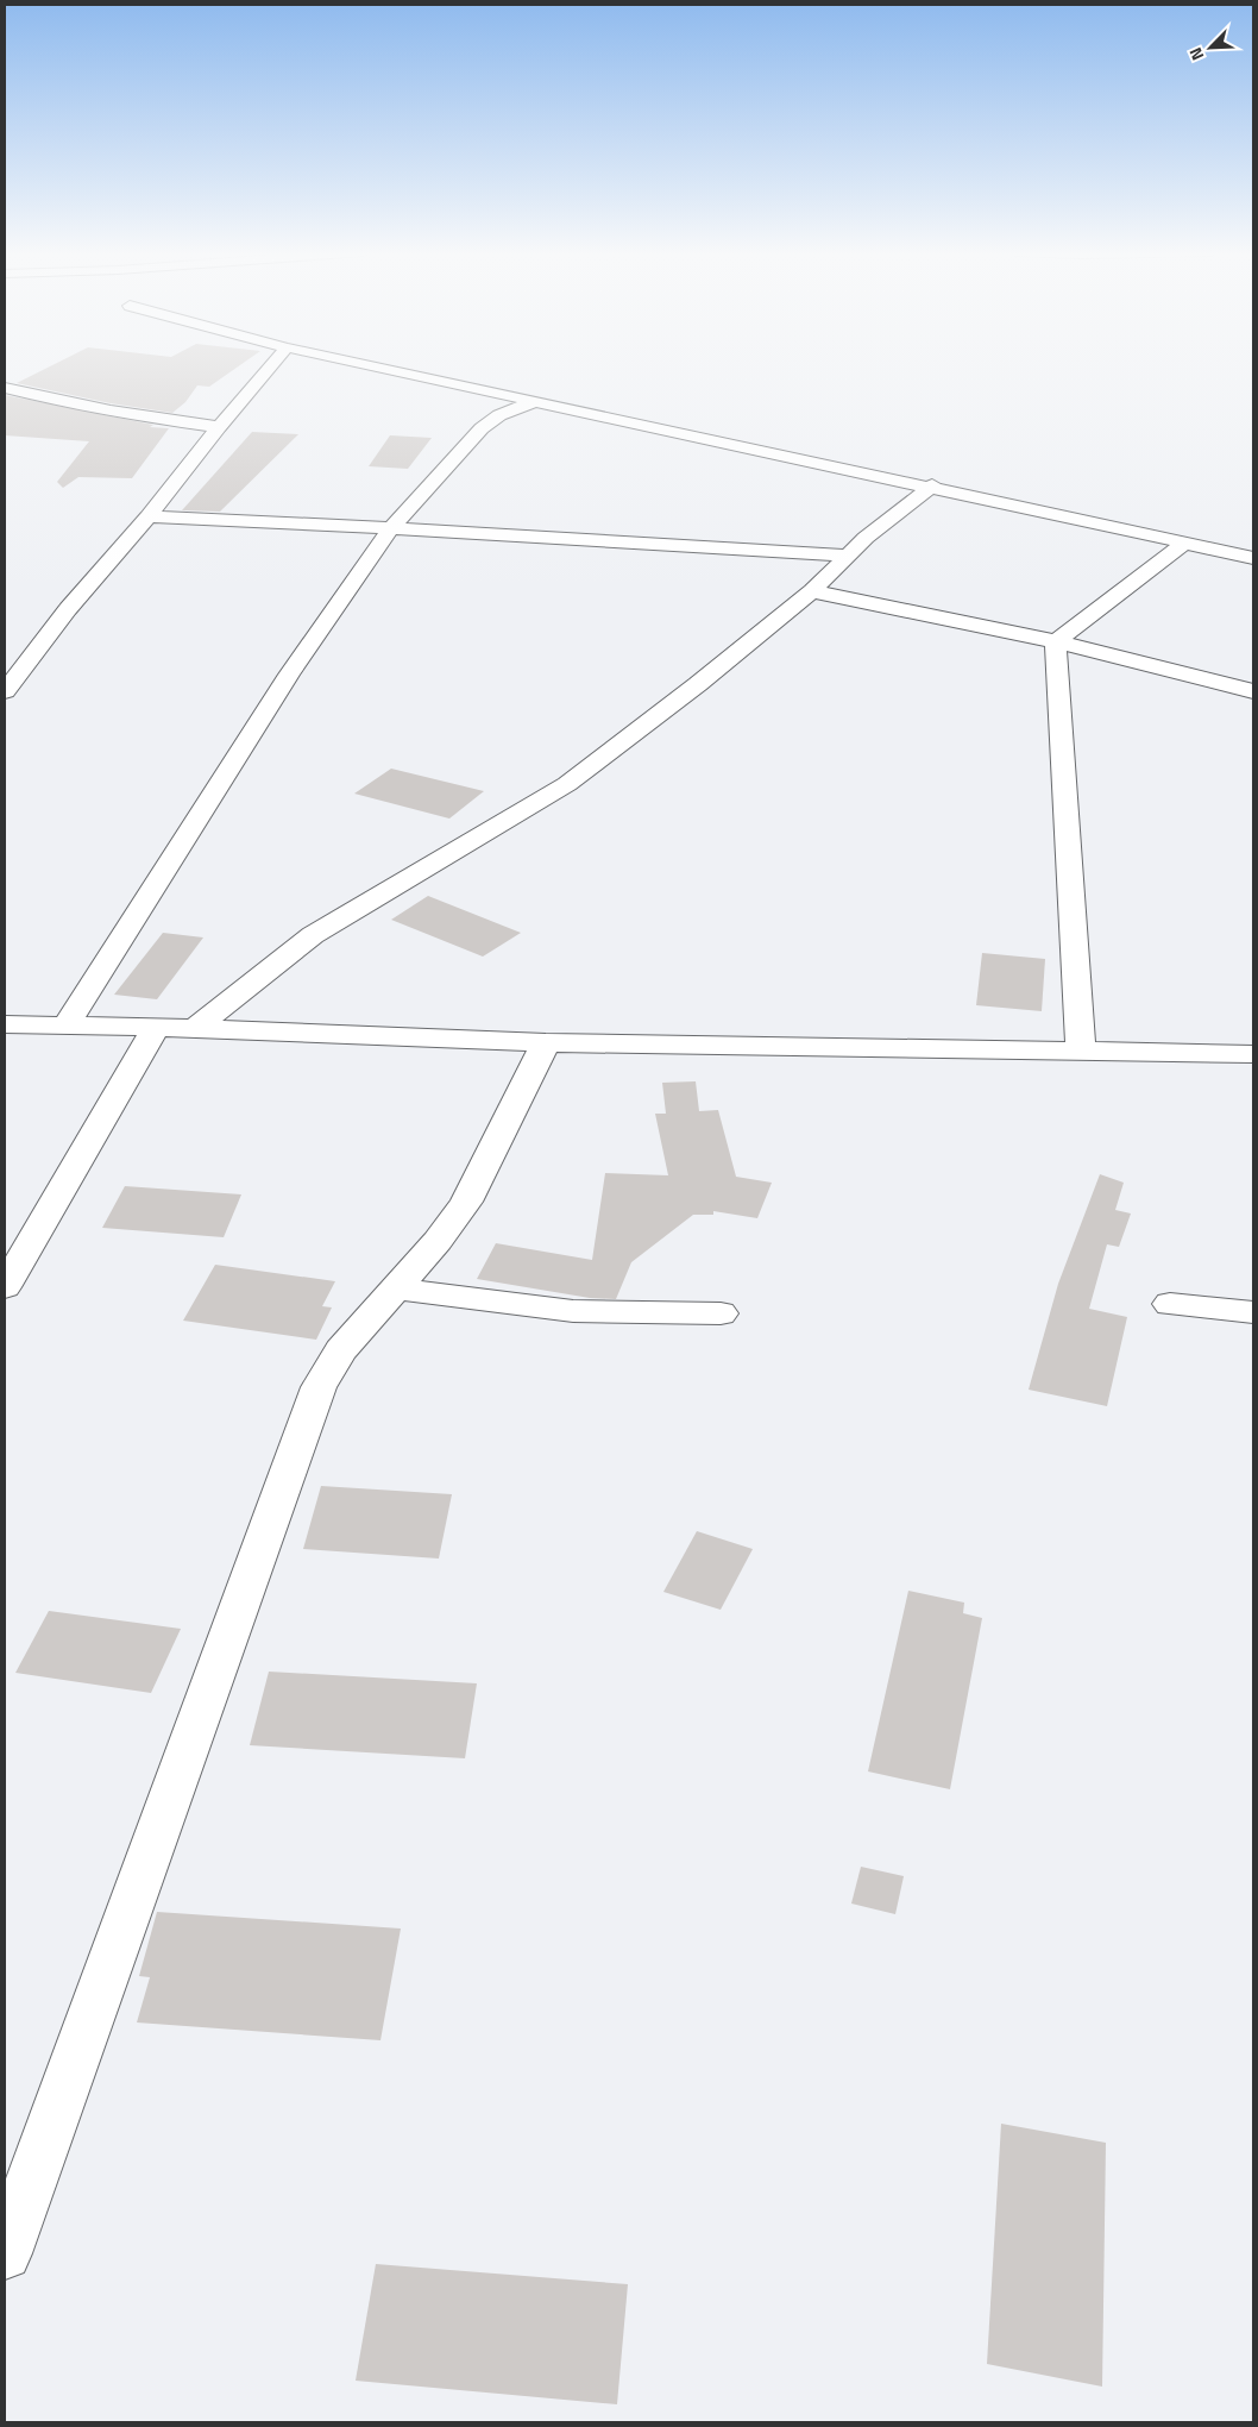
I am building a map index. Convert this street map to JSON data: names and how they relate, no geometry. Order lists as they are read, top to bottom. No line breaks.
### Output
{"north":"bottom left"}
